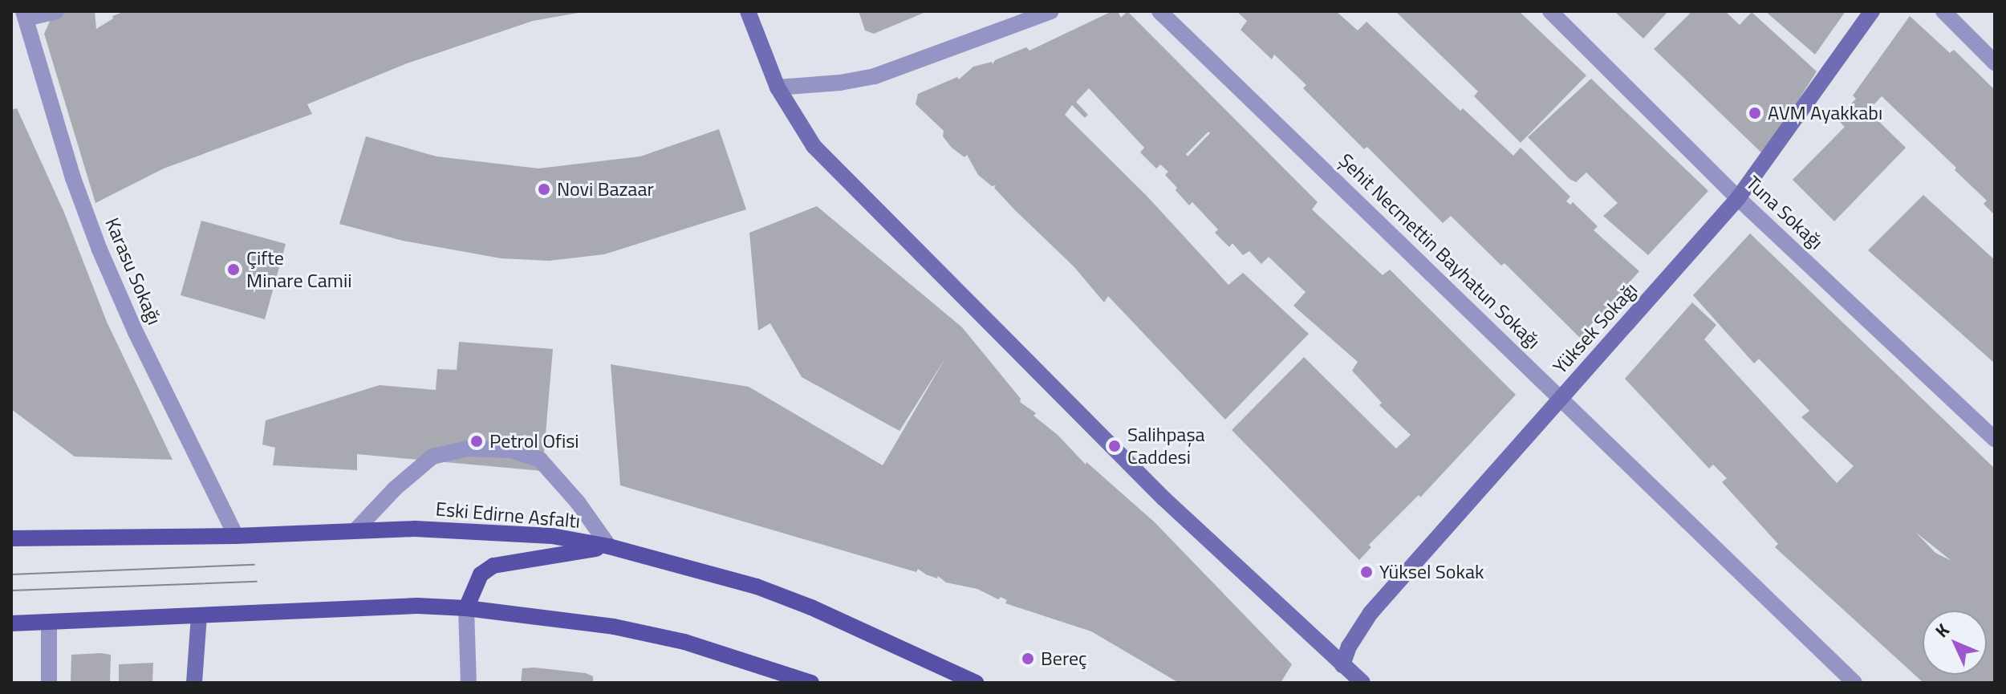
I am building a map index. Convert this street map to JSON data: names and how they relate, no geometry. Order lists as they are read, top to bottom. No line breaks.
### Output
{"streets":{"main road":["Yüksek Sokağı","Eski Edirne Asfaltı"],"street":["Tuna Sokağı","Şehit Necmettin Bayhatun Sokağı","Karasu Sokağı"]},"crossings":[["Tuna Sokağı","Yüksek Sokağı"],["Şehit Necmettin Bayhatun Sokağı","Yüksek Sokağı"],["Karasu Sokağı","Eski Edirne Asfaltı"]],"places":["AVM Ayakkabı","Novi Bazaar","Çifte Minare Camii","Petrol Ofisi","Salihpaşa Caddesi","Yüksel Sokak","Bereç"],"north":"top left"}
